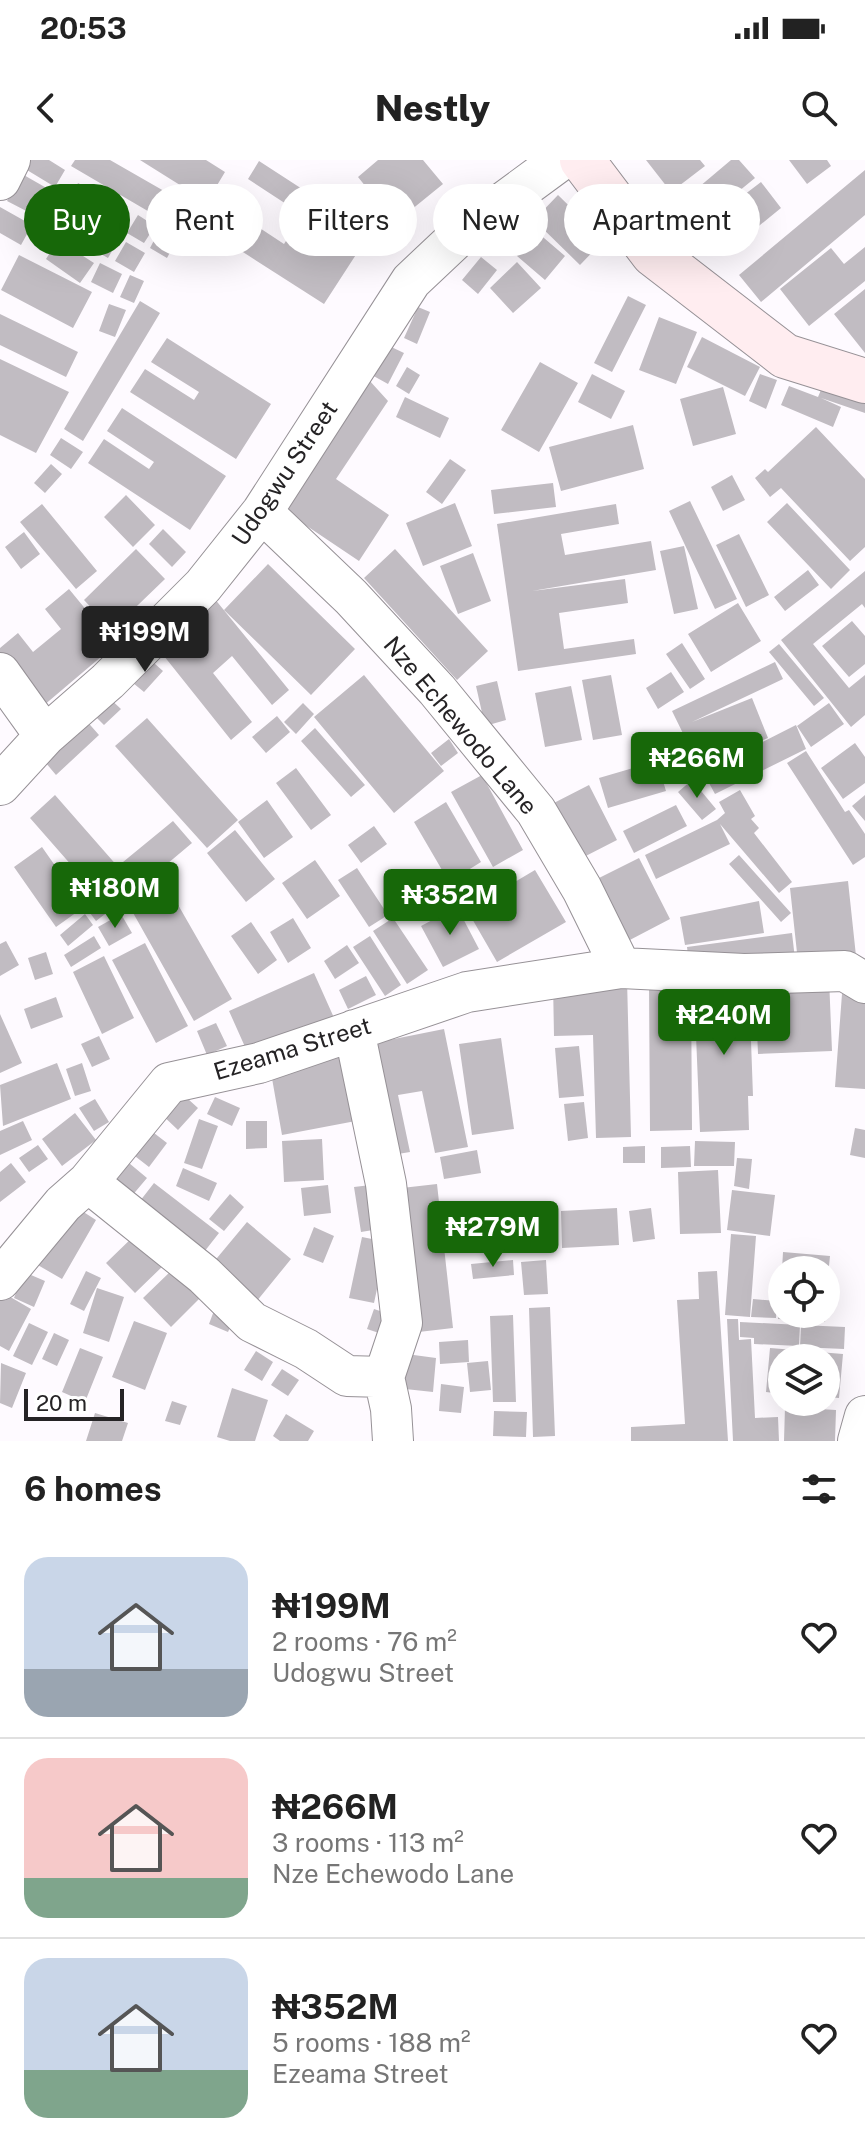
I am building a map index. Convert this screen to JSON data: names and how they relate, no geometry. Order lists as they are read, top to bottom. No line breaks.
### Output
{"streets":{"street":["Udogwu Street","Nze Echewodo Lane","Ezeama Street"]},"crossings":[["Udogwu Street","Nze Echewodo Lane"],["Nze Echewodo Lane","Ezeama Street"]],"scale_bar":"20 m","page":{"status":"20:53","header":"Nestly","chip":["Buy","Rent","Filters","New","Apartment"],"price":["₦199M","₦266M","₦180M","₦352M","₦240M","₦279M"],"scale":"20 m","heading":"6 homes","list":[{"name":"₦199M","note":"2 rooms · 76 m² · Udogwu Street"},{"name":"₦266M","note":"3 rooms · 113 m² · Nze Echewodo Lane"},{"name":"₦352M","note":"5 rooms · 188 m² · Ezeama Street"}]}}
